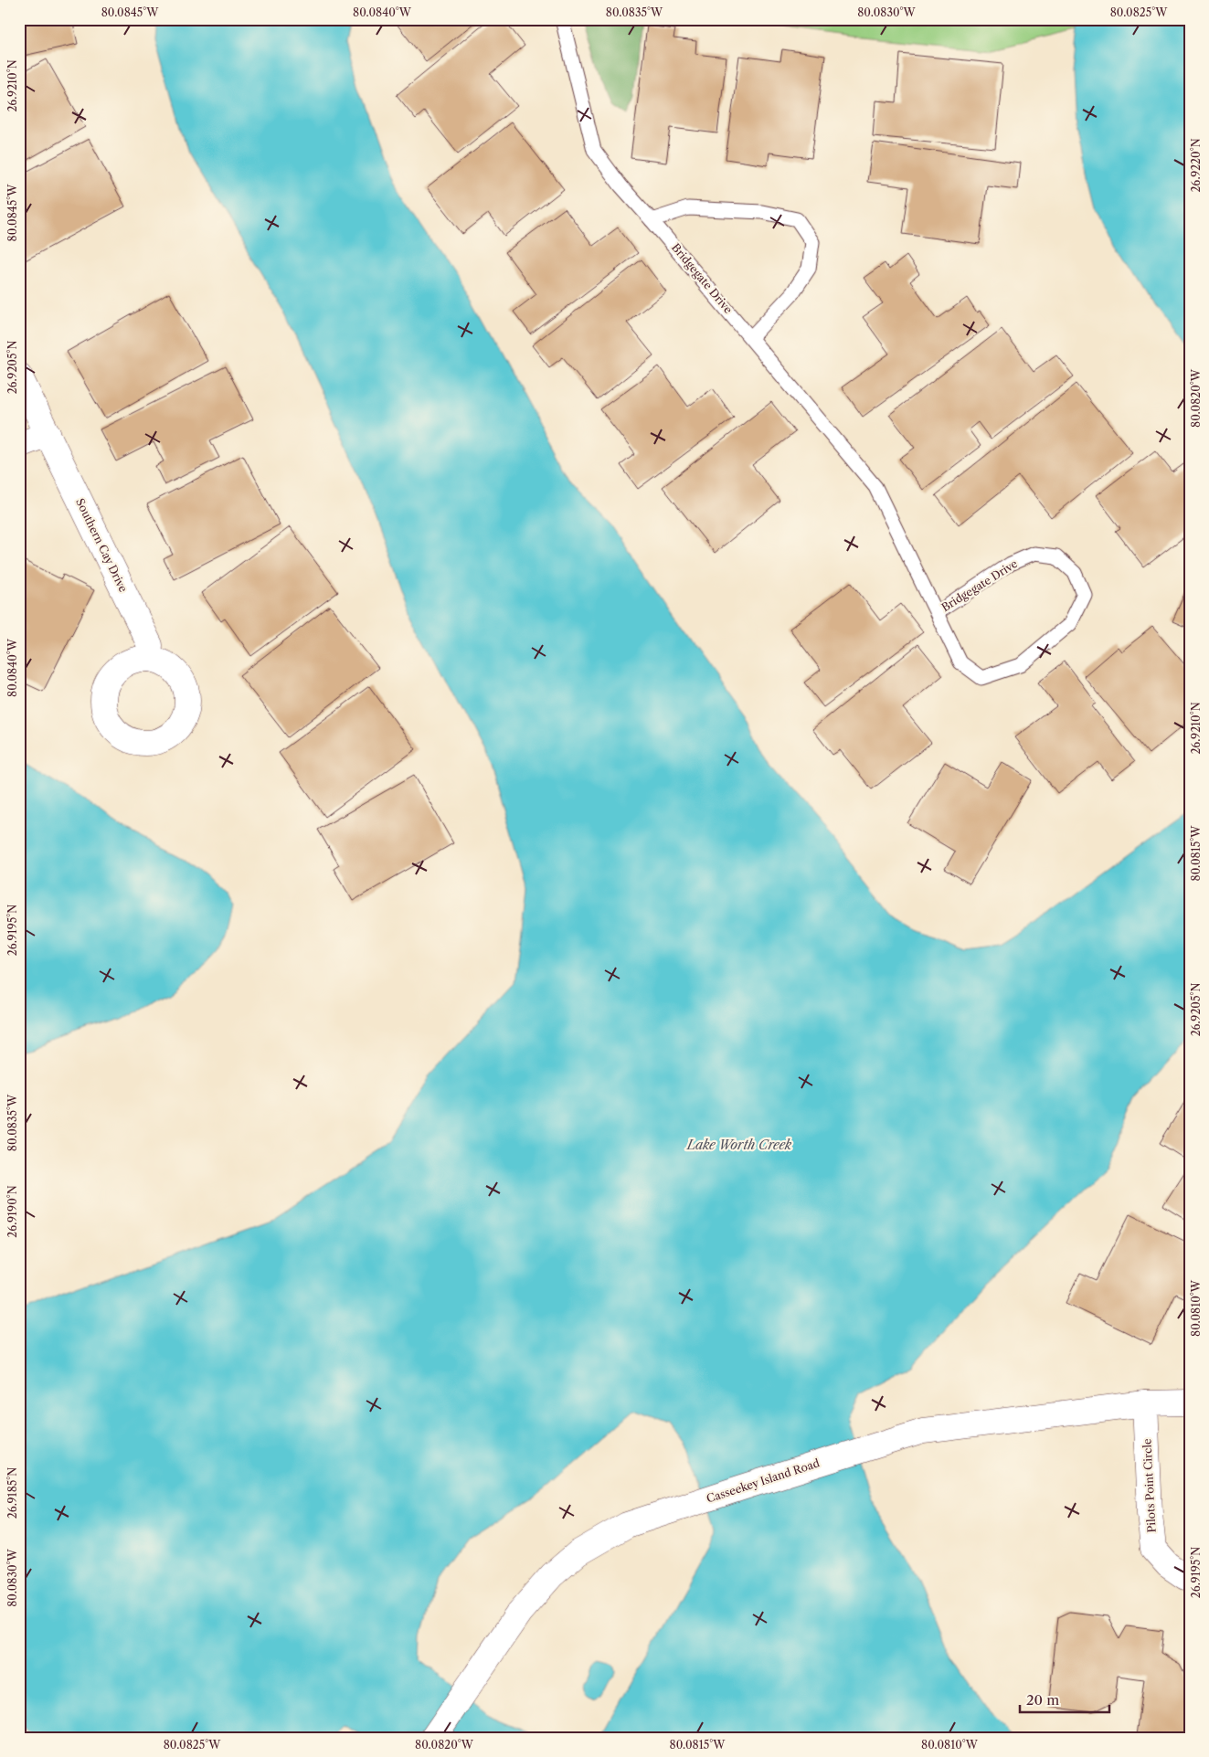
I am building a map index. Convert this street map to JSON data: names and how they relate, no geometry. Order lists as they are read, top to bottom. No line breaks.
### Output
{"streets":{"street":["Southern Cay Drive","Casseekey Island Road","Pilots Point Circle"],"lane":["Bridgegate Drive"]},"crossings":[["Casseekey Island Road","Pilots Point Circle"]],"water":["Lake Worth Creek"],"scale_bar":"20 m","coordinates":["80.0845°W","80.0840°W","80.0835°W","80.0830°W","80.0825°W","26.9210°N","26.9220°N","26.9205°N","80.0820°W","80.0815°W","26.9195°N","26.9190°N","80.0810°W","26.9185°N"]}
